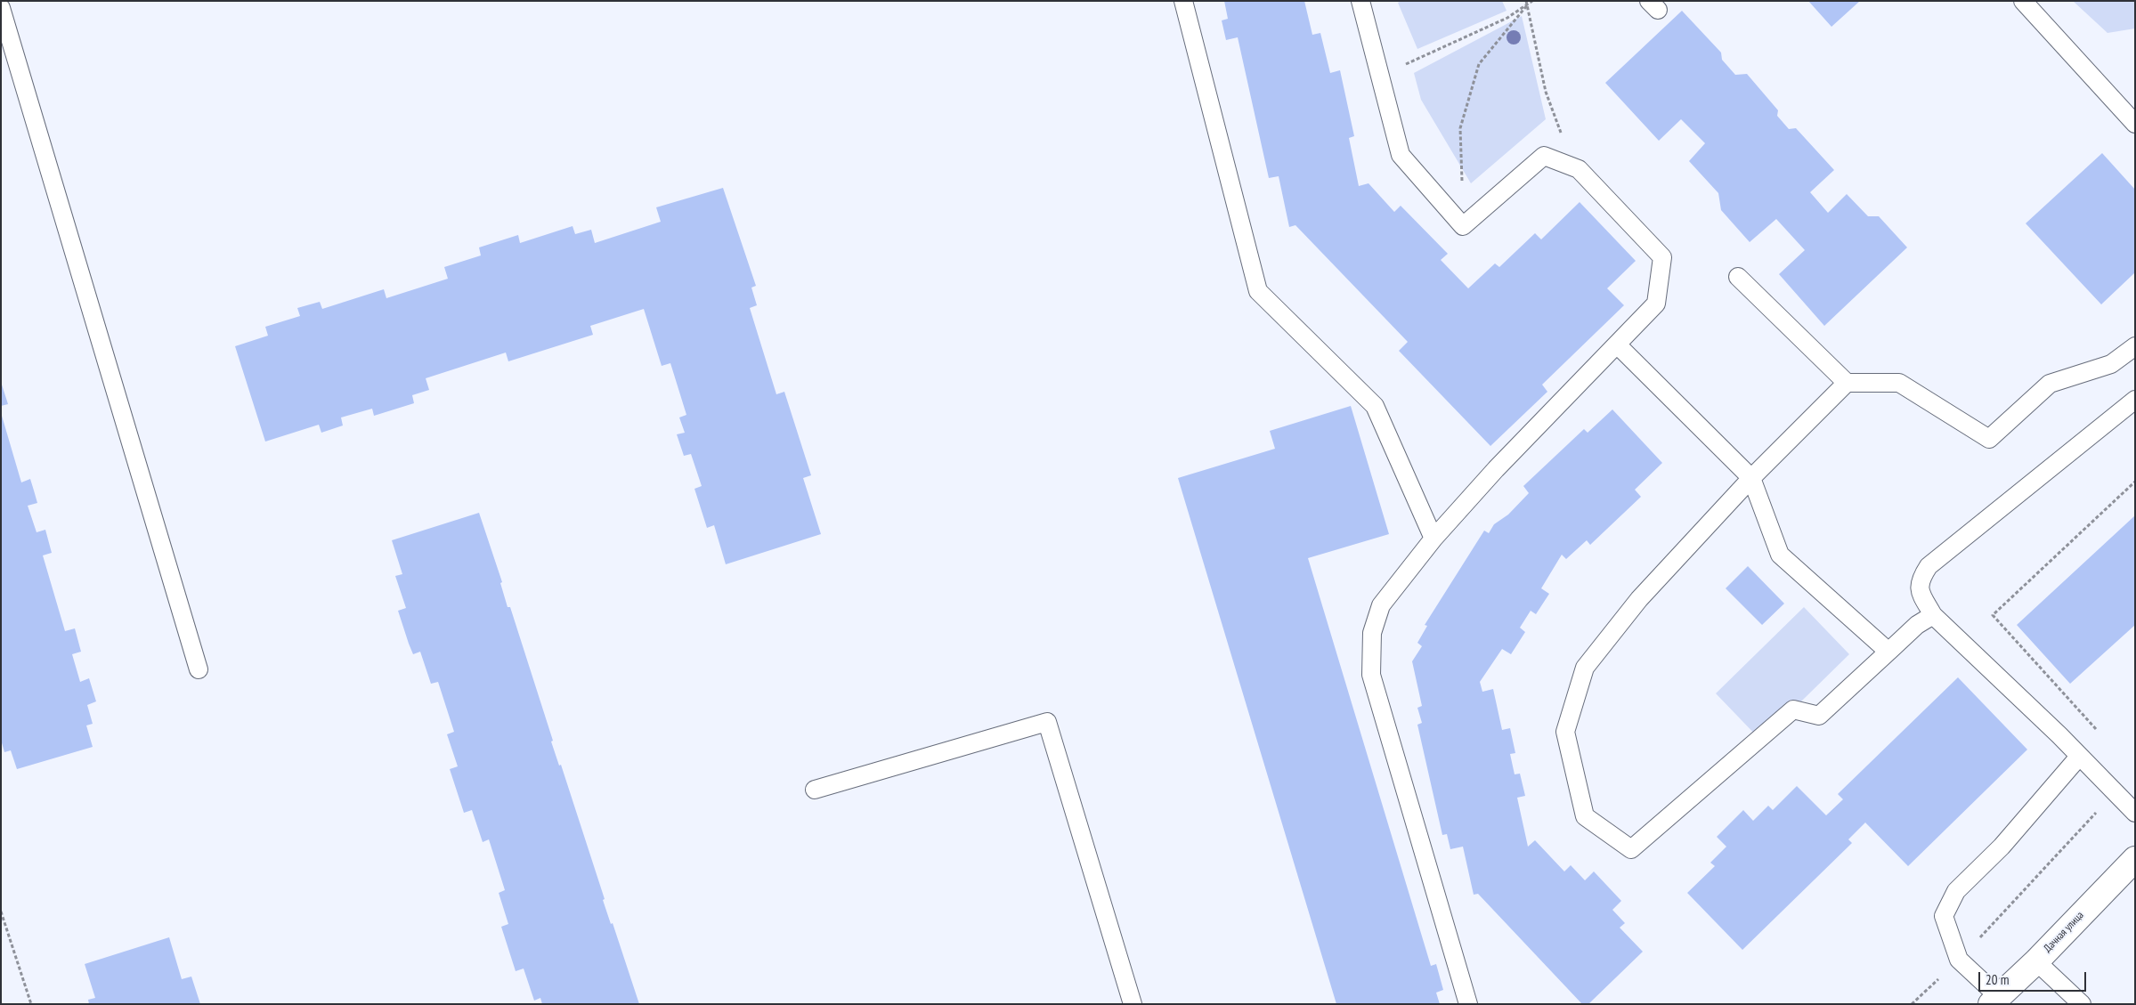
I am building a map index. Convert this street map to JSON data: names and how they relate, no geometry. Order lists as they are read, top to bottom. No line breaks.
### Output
{"streets":{"street":["Дачная улица"]},"scale_bar":"20 m"}
